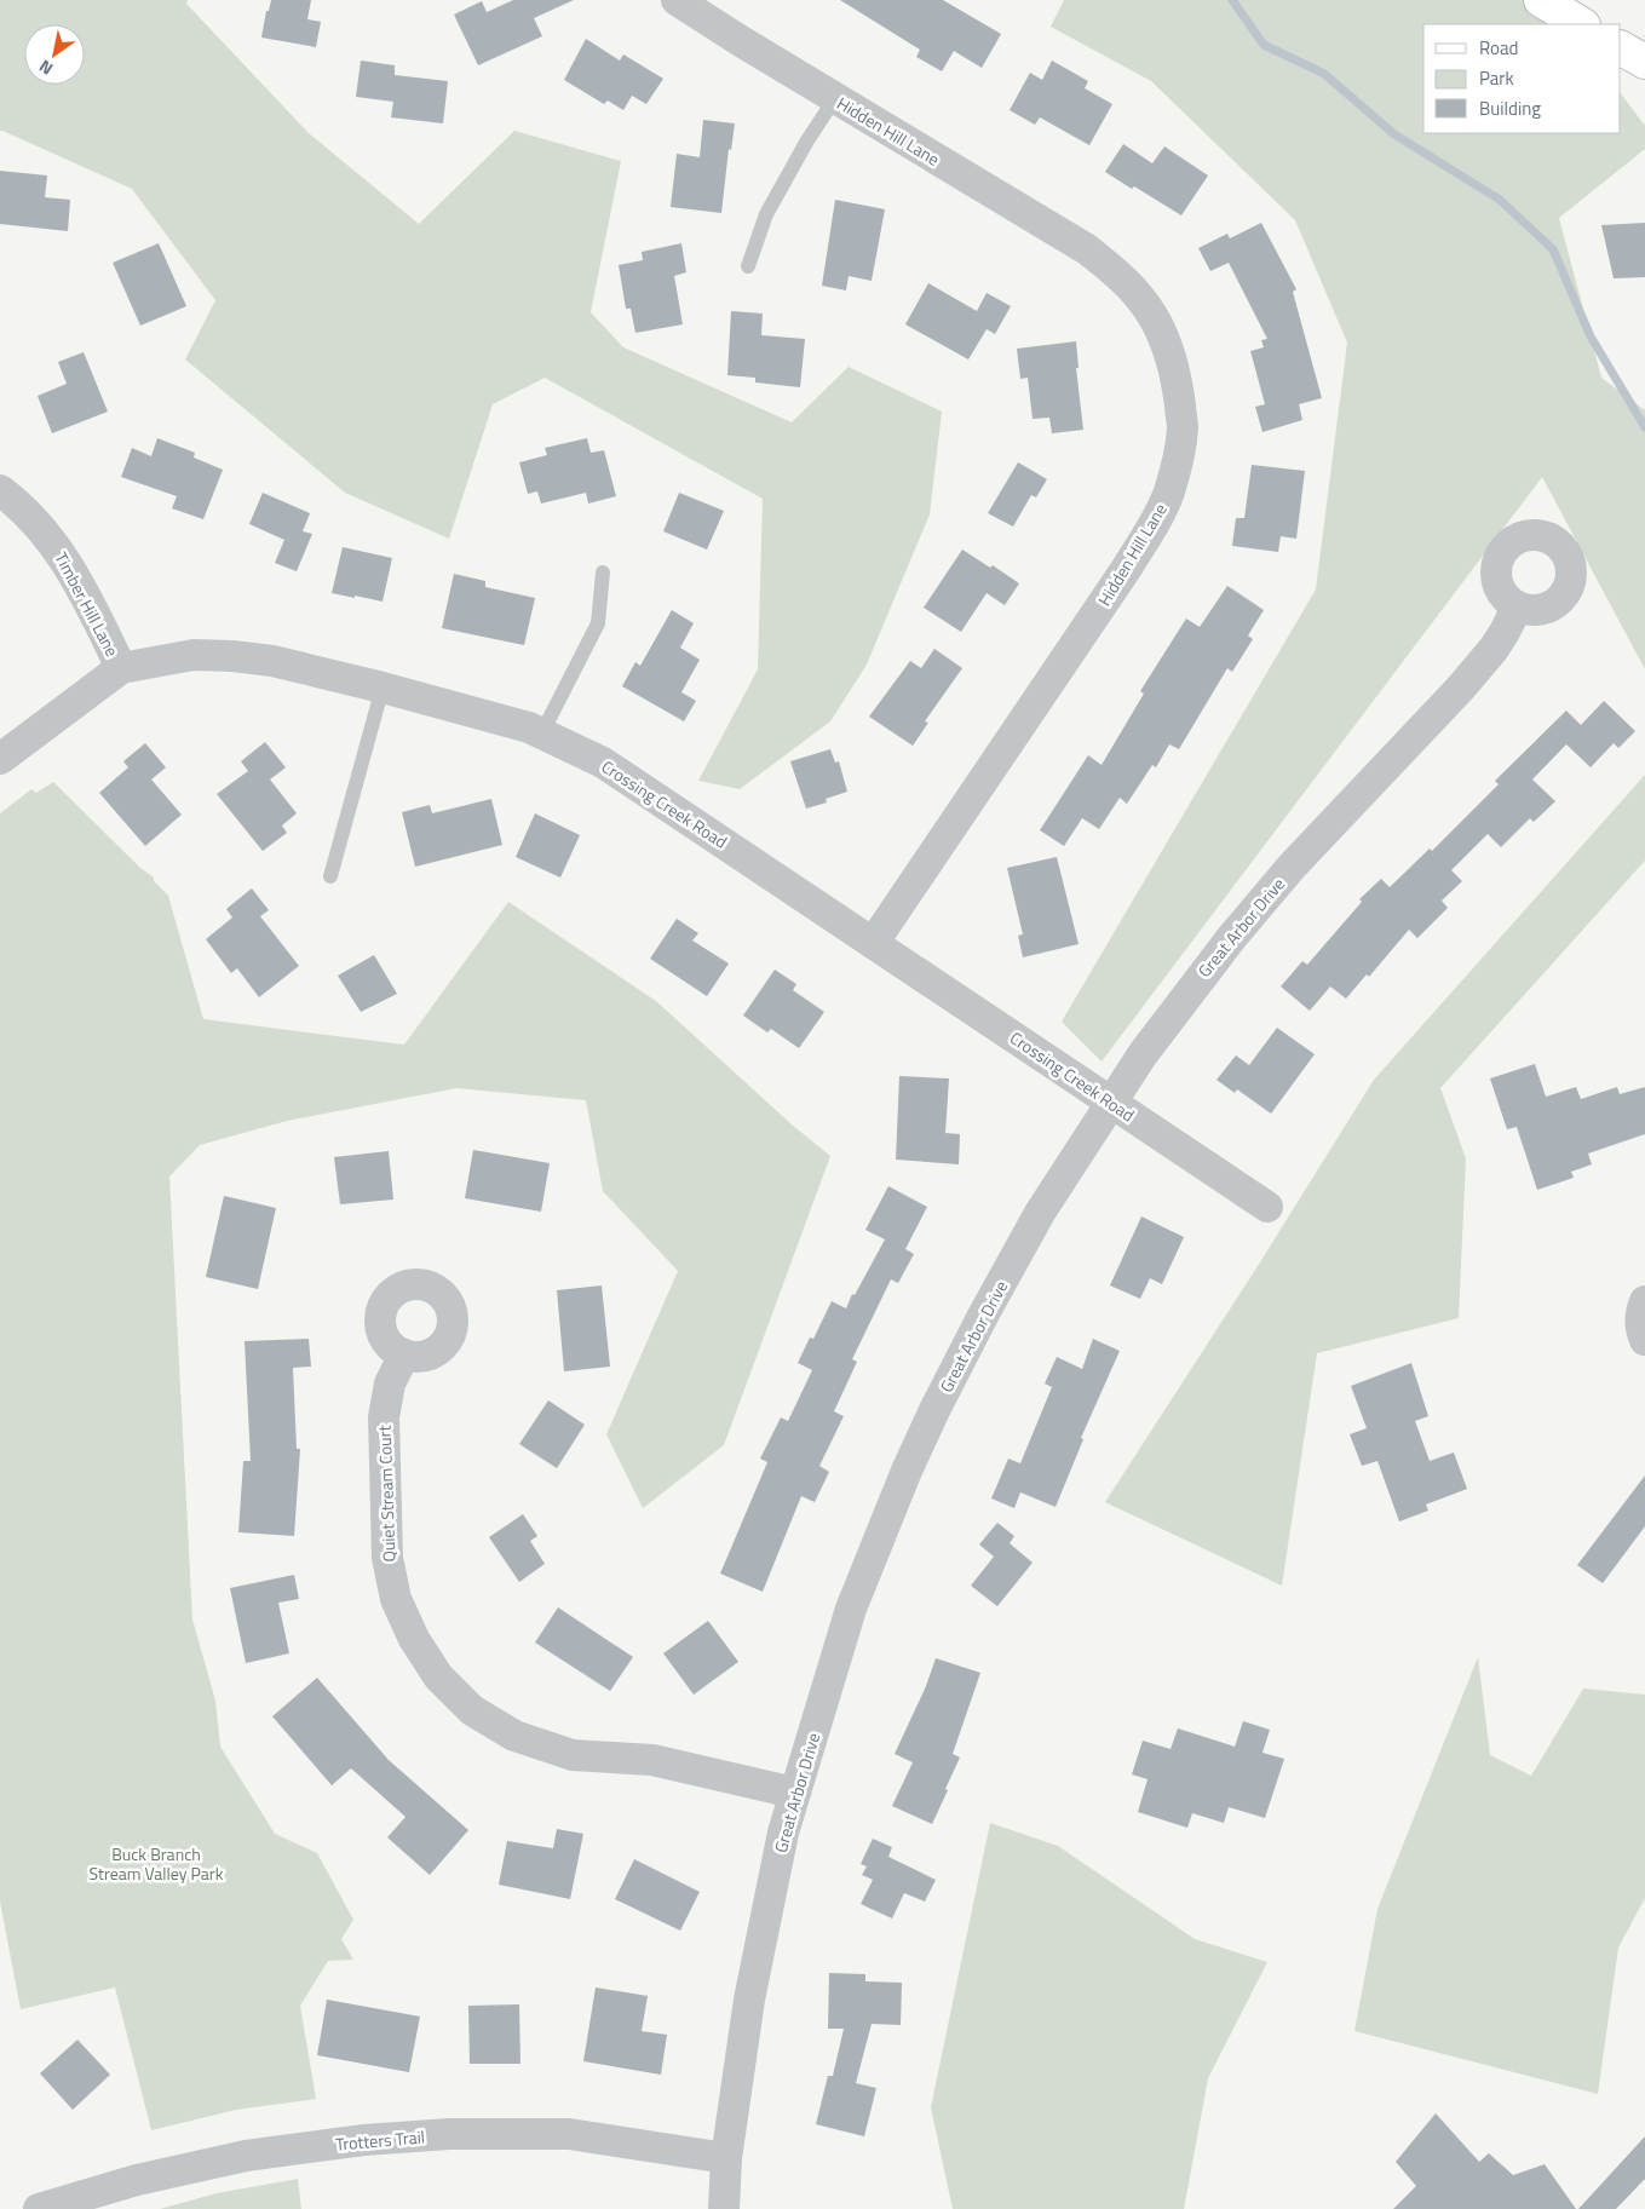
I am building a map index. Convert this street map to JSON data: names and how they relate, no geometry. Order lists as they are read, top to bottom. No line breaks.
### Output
{"streets":{"street":["Hidden Hill Lane","Timber Hill Lane","Crossing Creek Road","Great Arbor Drive","Quiet Stream Court","Trotters Trail"]},"crossings":[["Hidden Hill Lane","Crossing Creek Road"],["Timber Hill Lane","Crossing Creek Road"],["Crossing Creek Road","Great Arbor Drive"],["Great Arbor Drive","Quiet Stream Court"],["Great Arbor Drive","Trotters Trail"]],"parks":["Buck Branch Stream Valley Park"],"legend":["Road","Park","Building"],"north":"bottom left"}
